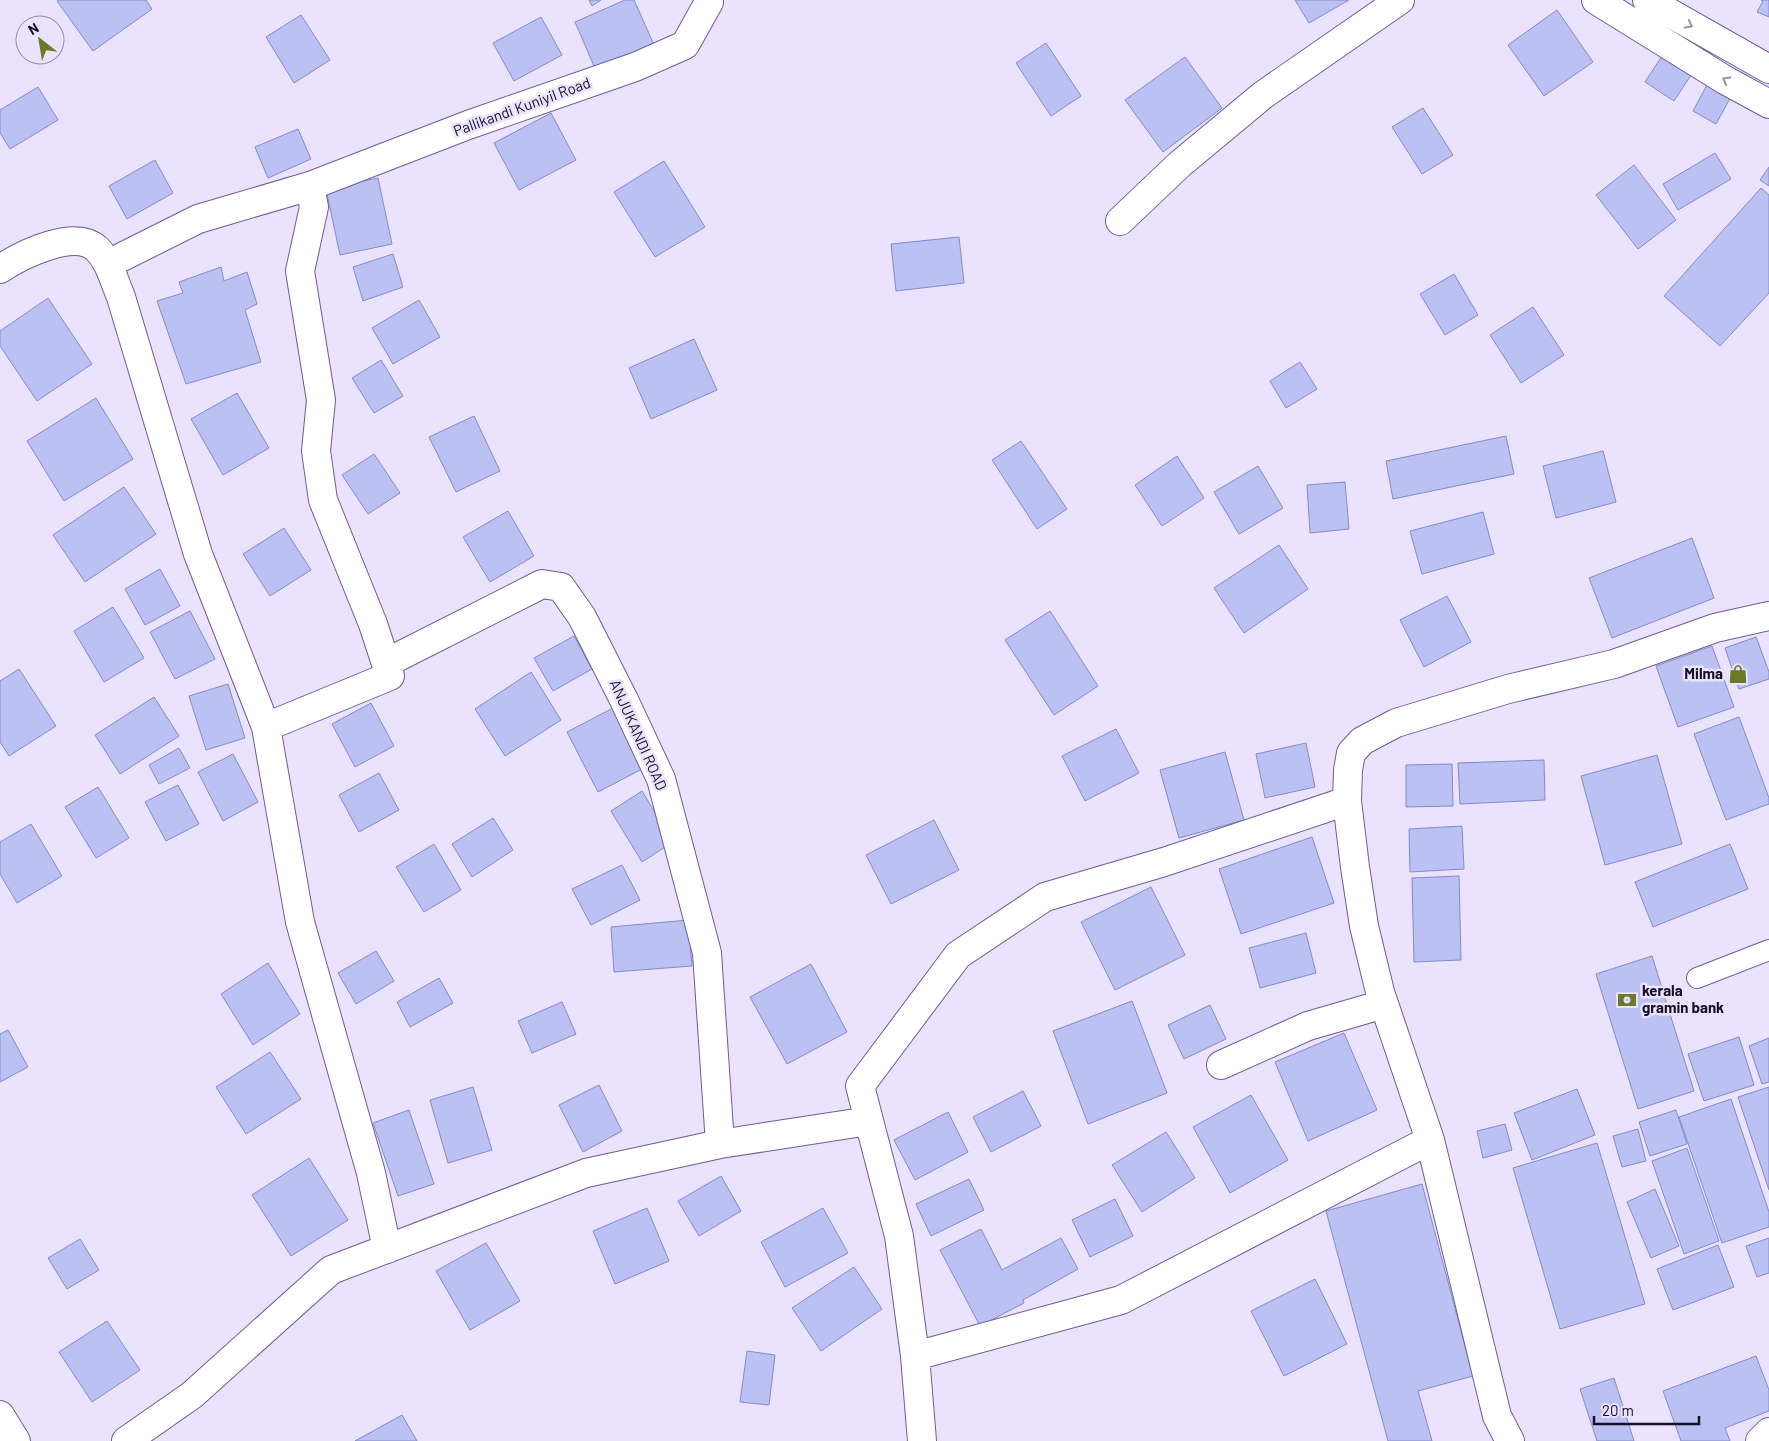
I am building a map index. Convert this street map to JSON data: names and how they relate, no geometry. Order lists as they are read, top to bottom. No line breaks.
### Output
{"streets":{"main road":["Pallikandi Kuniyil Road","ANJUKANDI ROAD"]},"places":{"shop":["Milma"],"bank":["kerala gramin bank"]},"scale_bar":"20 m","north":"top left"}
